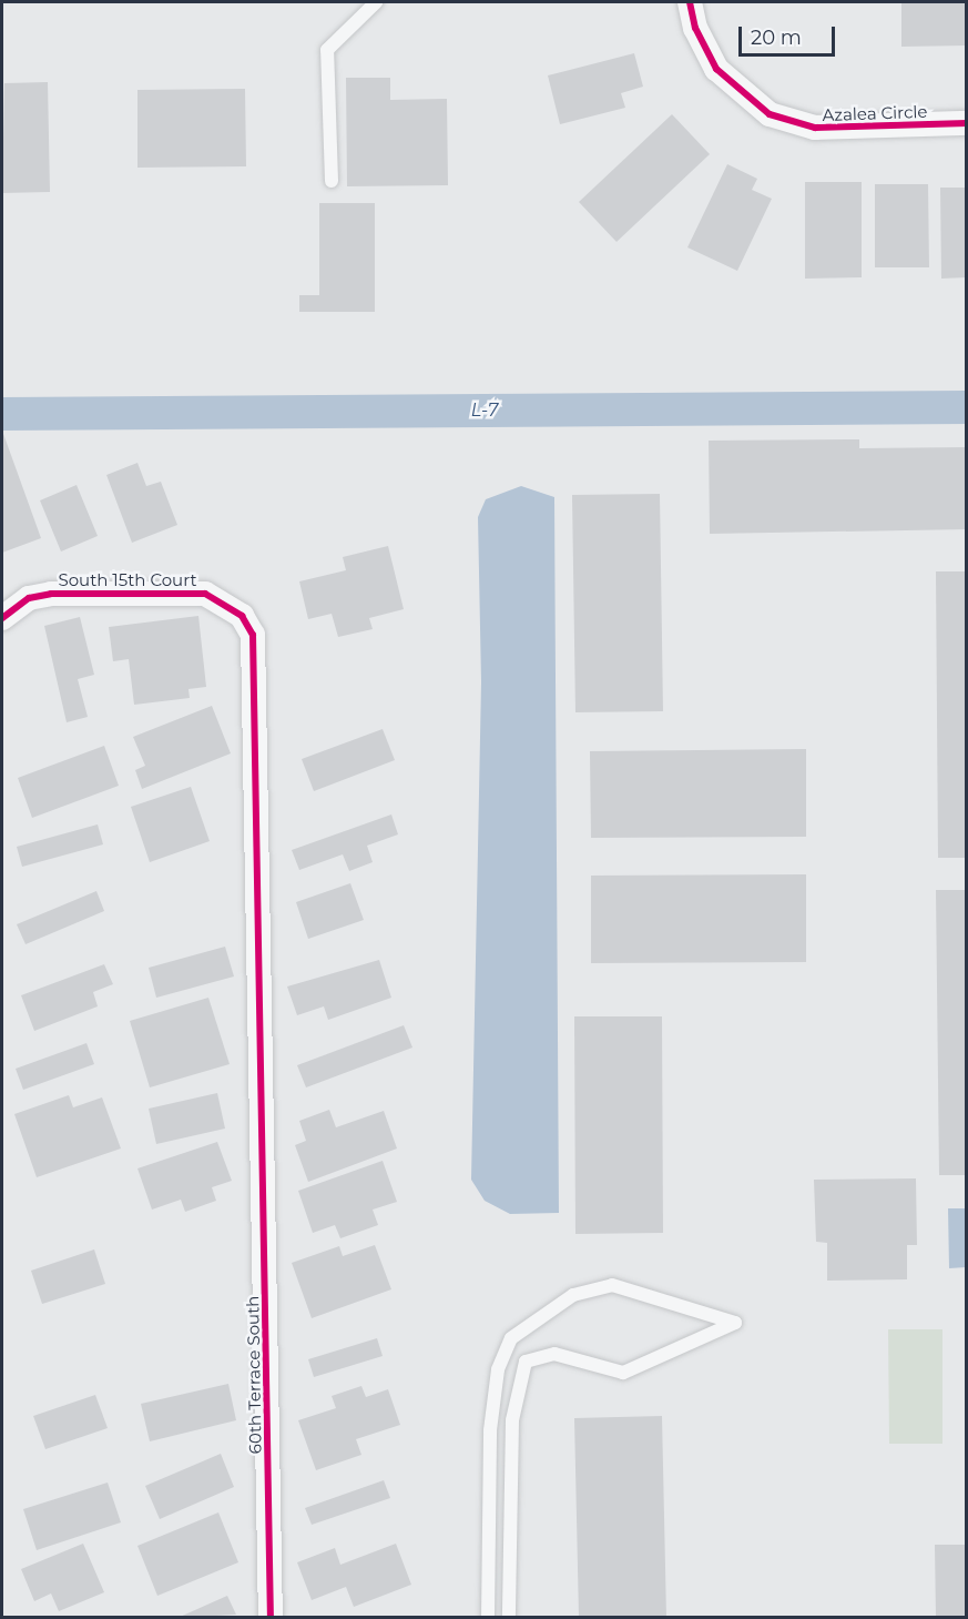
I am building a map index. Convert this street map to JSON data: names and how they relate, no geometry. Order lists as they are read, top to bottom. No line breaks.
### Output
{"streets":{"street":["Azalea Circle","South 15th Court","60th Terrace South"]},"crossings":[["South 15th Court","60th Terrace South"]],"water":["L-7"],"scale_bar":"20 m"}
